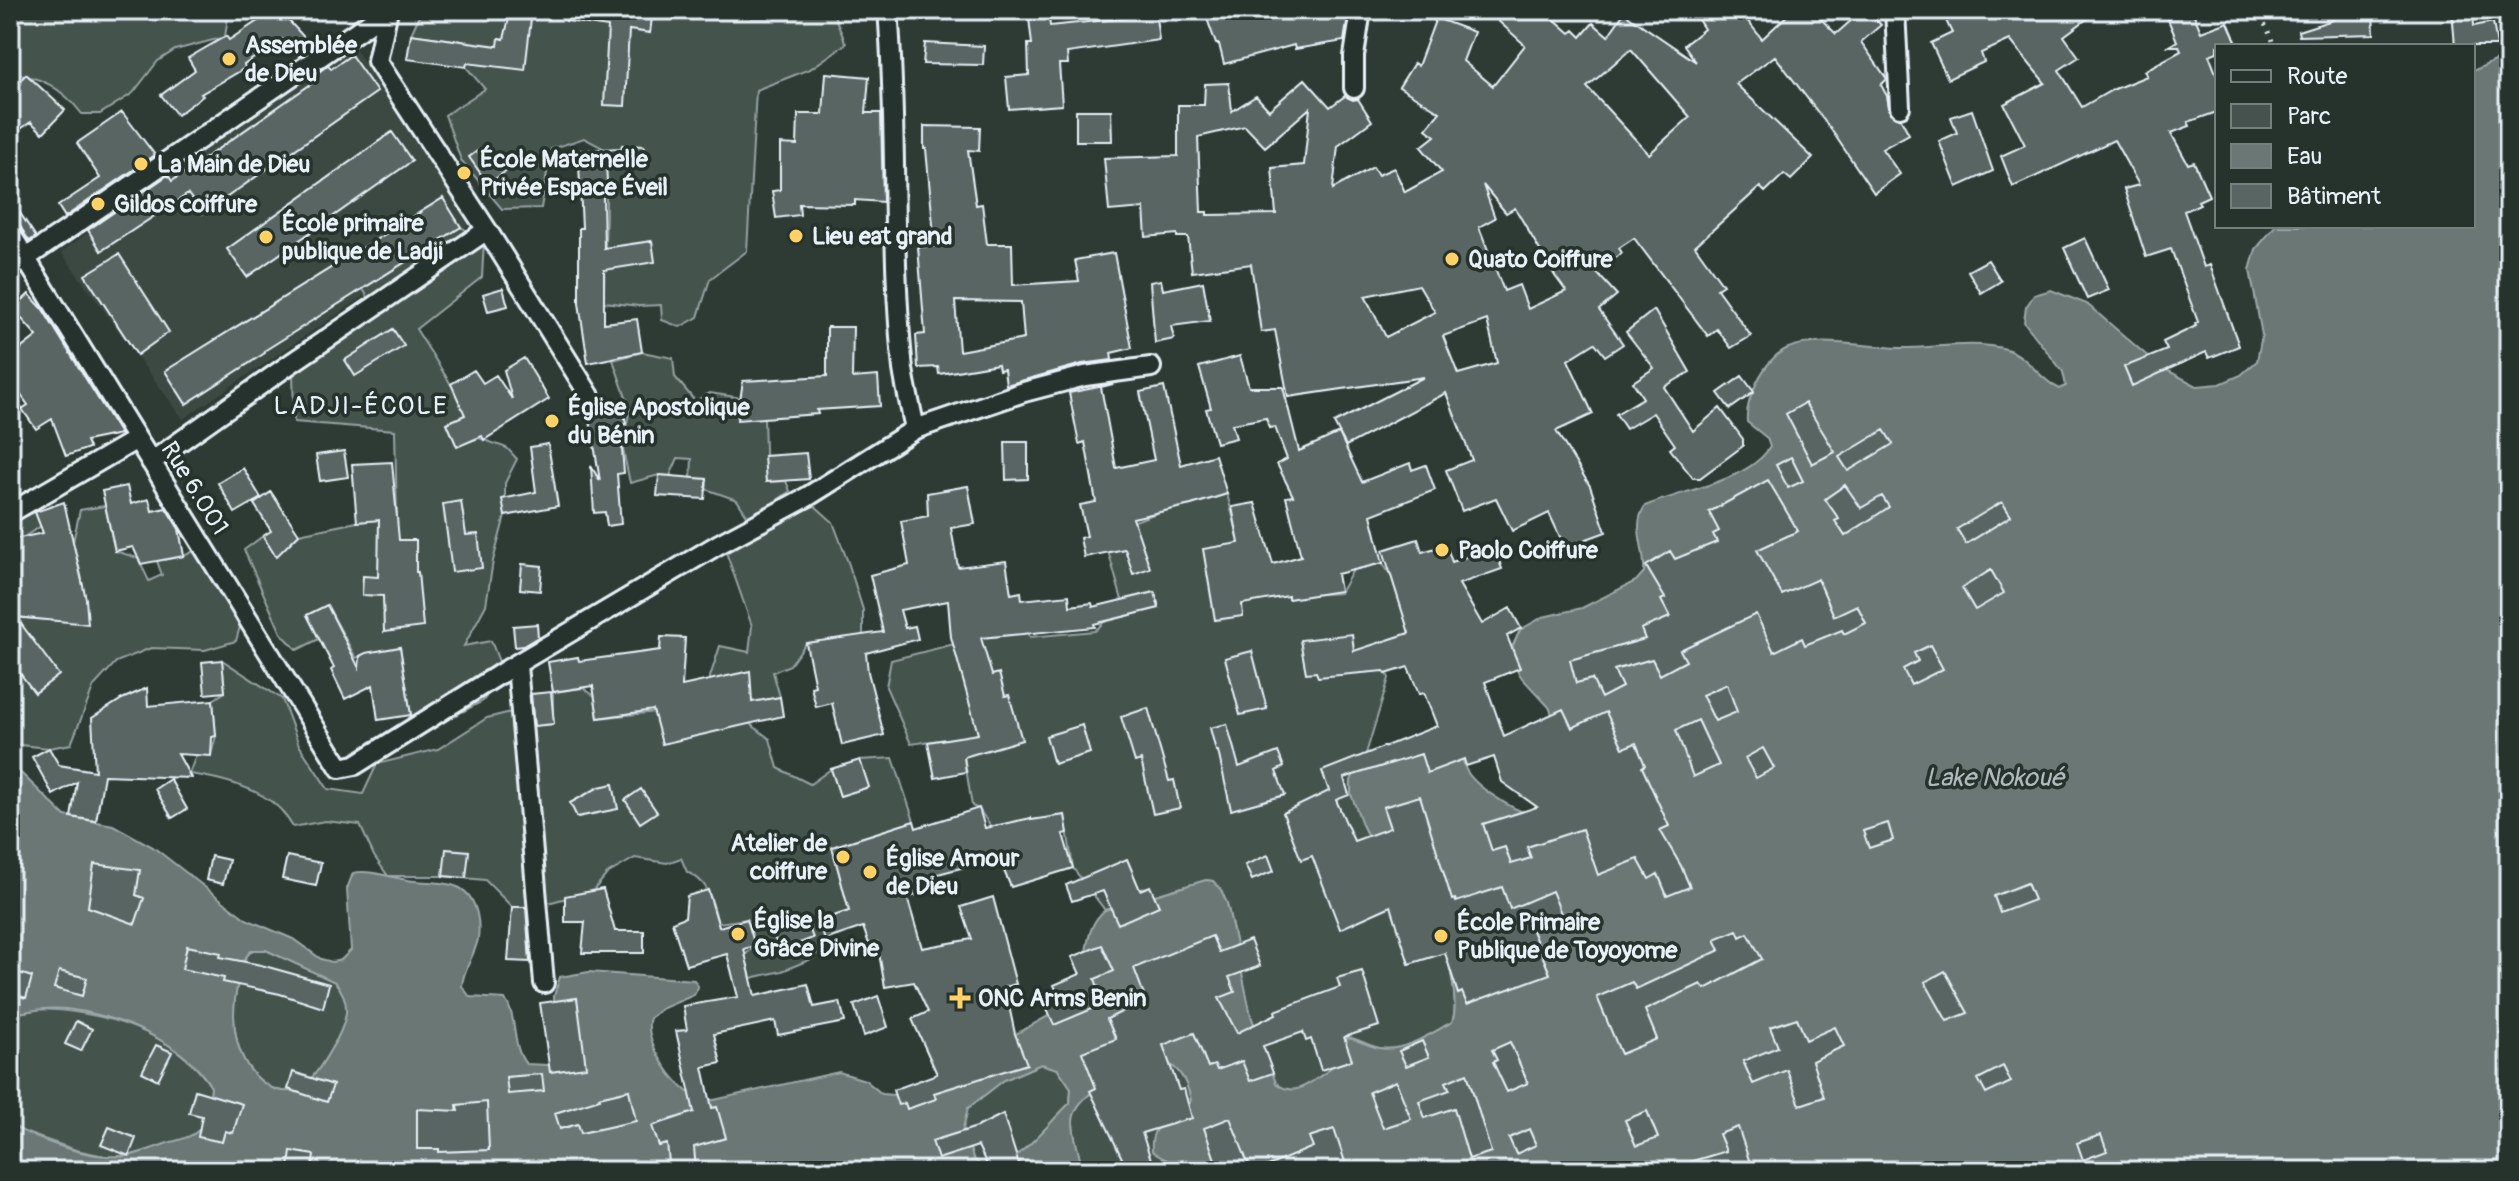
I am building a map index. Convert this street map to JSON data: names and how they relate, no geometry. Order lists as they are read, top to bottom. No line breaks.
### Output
{"streets":{"street":["Rue 6.001"]},"districts":["LADJI-ÉCOLE"],"water":["Lake Nokoué"],"places":{"other":["Assemblée de Dieu","La Main de Dieu","École Maternelle Privée Espace Éveil","Gildos coiffure","Lieu eat grand","École primaire publique de Ladji","Quato Coiffure","Église Apostolique du Bénin","Paolo Coiffure","Atelier de coiffure","Église Amour de Dieu","Église la Grâce Divine","École Primaire Publique de Toyoyome"],"health":["ONC Arms Benin"]},"legend":["Route","Parc","Eau","Bâtiment"]}
